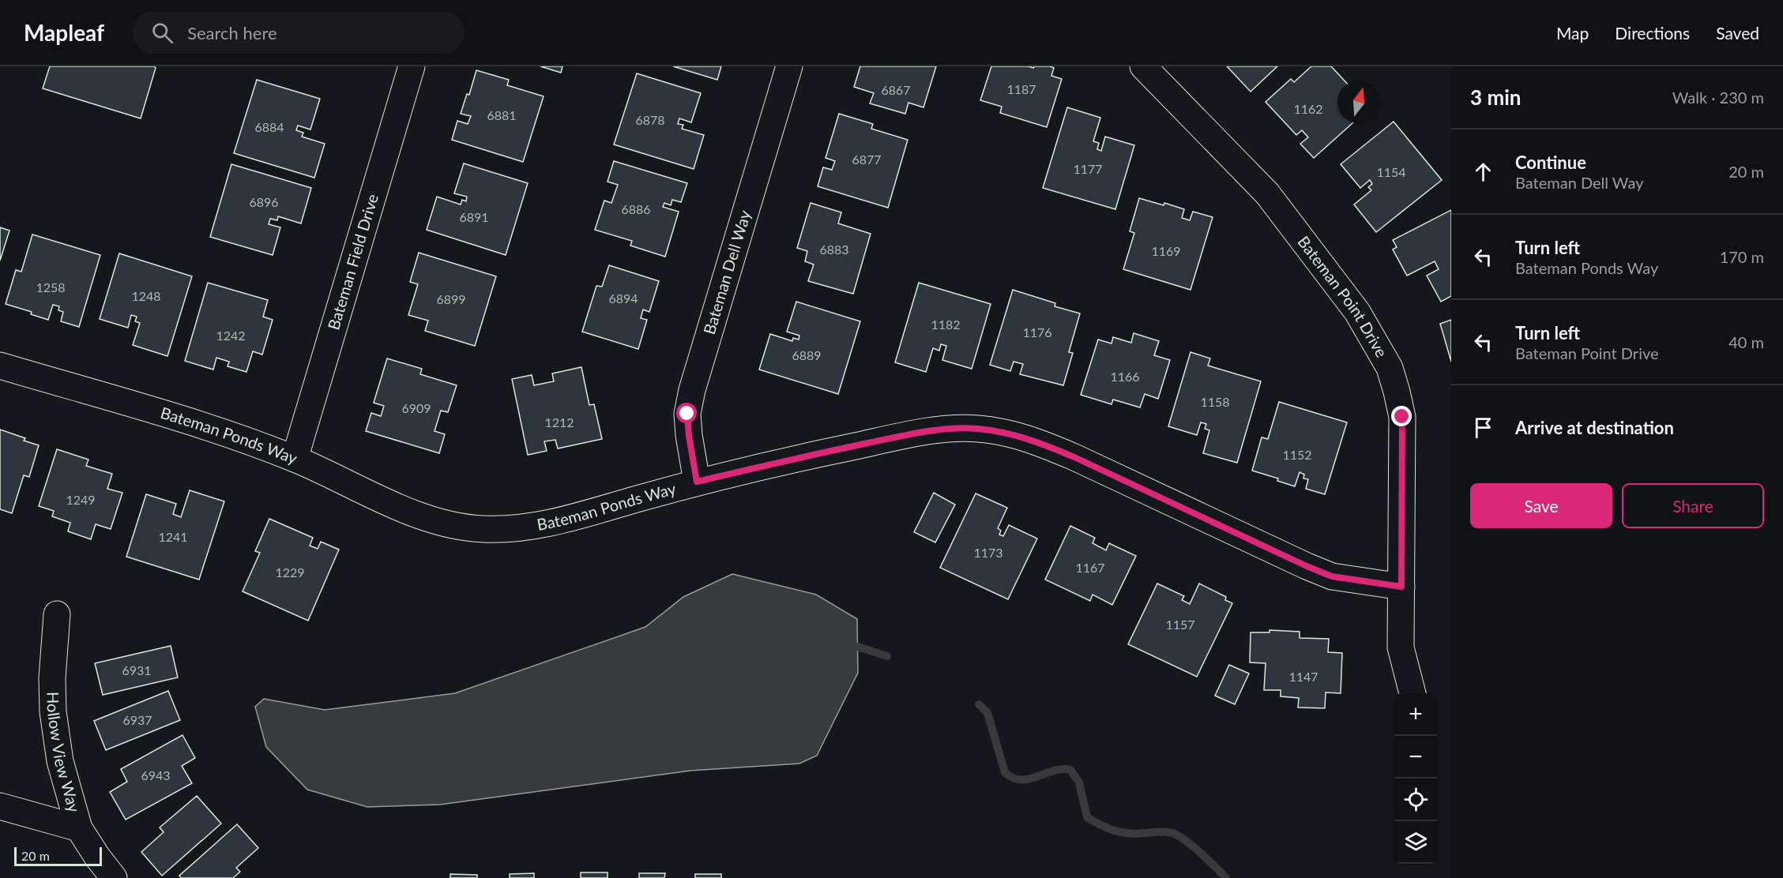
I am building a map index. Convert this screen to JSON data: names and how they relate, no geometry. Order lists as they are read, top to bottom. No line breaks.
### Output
{"streets":{"street":["Bateman Field Drive","Bateman Dell Way","Bateman Point Drive","Bateman Ponds Way","Hollow View Way"]},"crossings":[["Bateman Field Drive","Bateman Ponds Way"],["Bateman Dell Way","Bateman Ponds Way"],["Bateman Point Drive","Bateman Ponds Way"]],"house_numbers":["1187","6867","1162","6881","6878","6884","6877","1177","1154","6896","6886","6891","6883","1169","1258","1248","6894","6899","1182","1176","1242","6889","1166","1158","6909","1212","1152","1249","1241","1173","1167","1229","1157","6931","1147","6937","6943"],"scale_bar":"20 m","north":"top","page":{"header":"Mapleaf","search":"Search here","nav":["Map","Directions","Saved"],"heading":["3 min","Walk · 230 m"],"list":[["Continue","Bateman Dell Way","20 m"],["Turn left","Bateman Ponds Way","170 m"],["Turn left","Bateman Point Drive","40 m"],"Arrive at destination"],"buttons":["Save","Share"],"map_buttons":["+","−"],"scale":"20 m"}}
